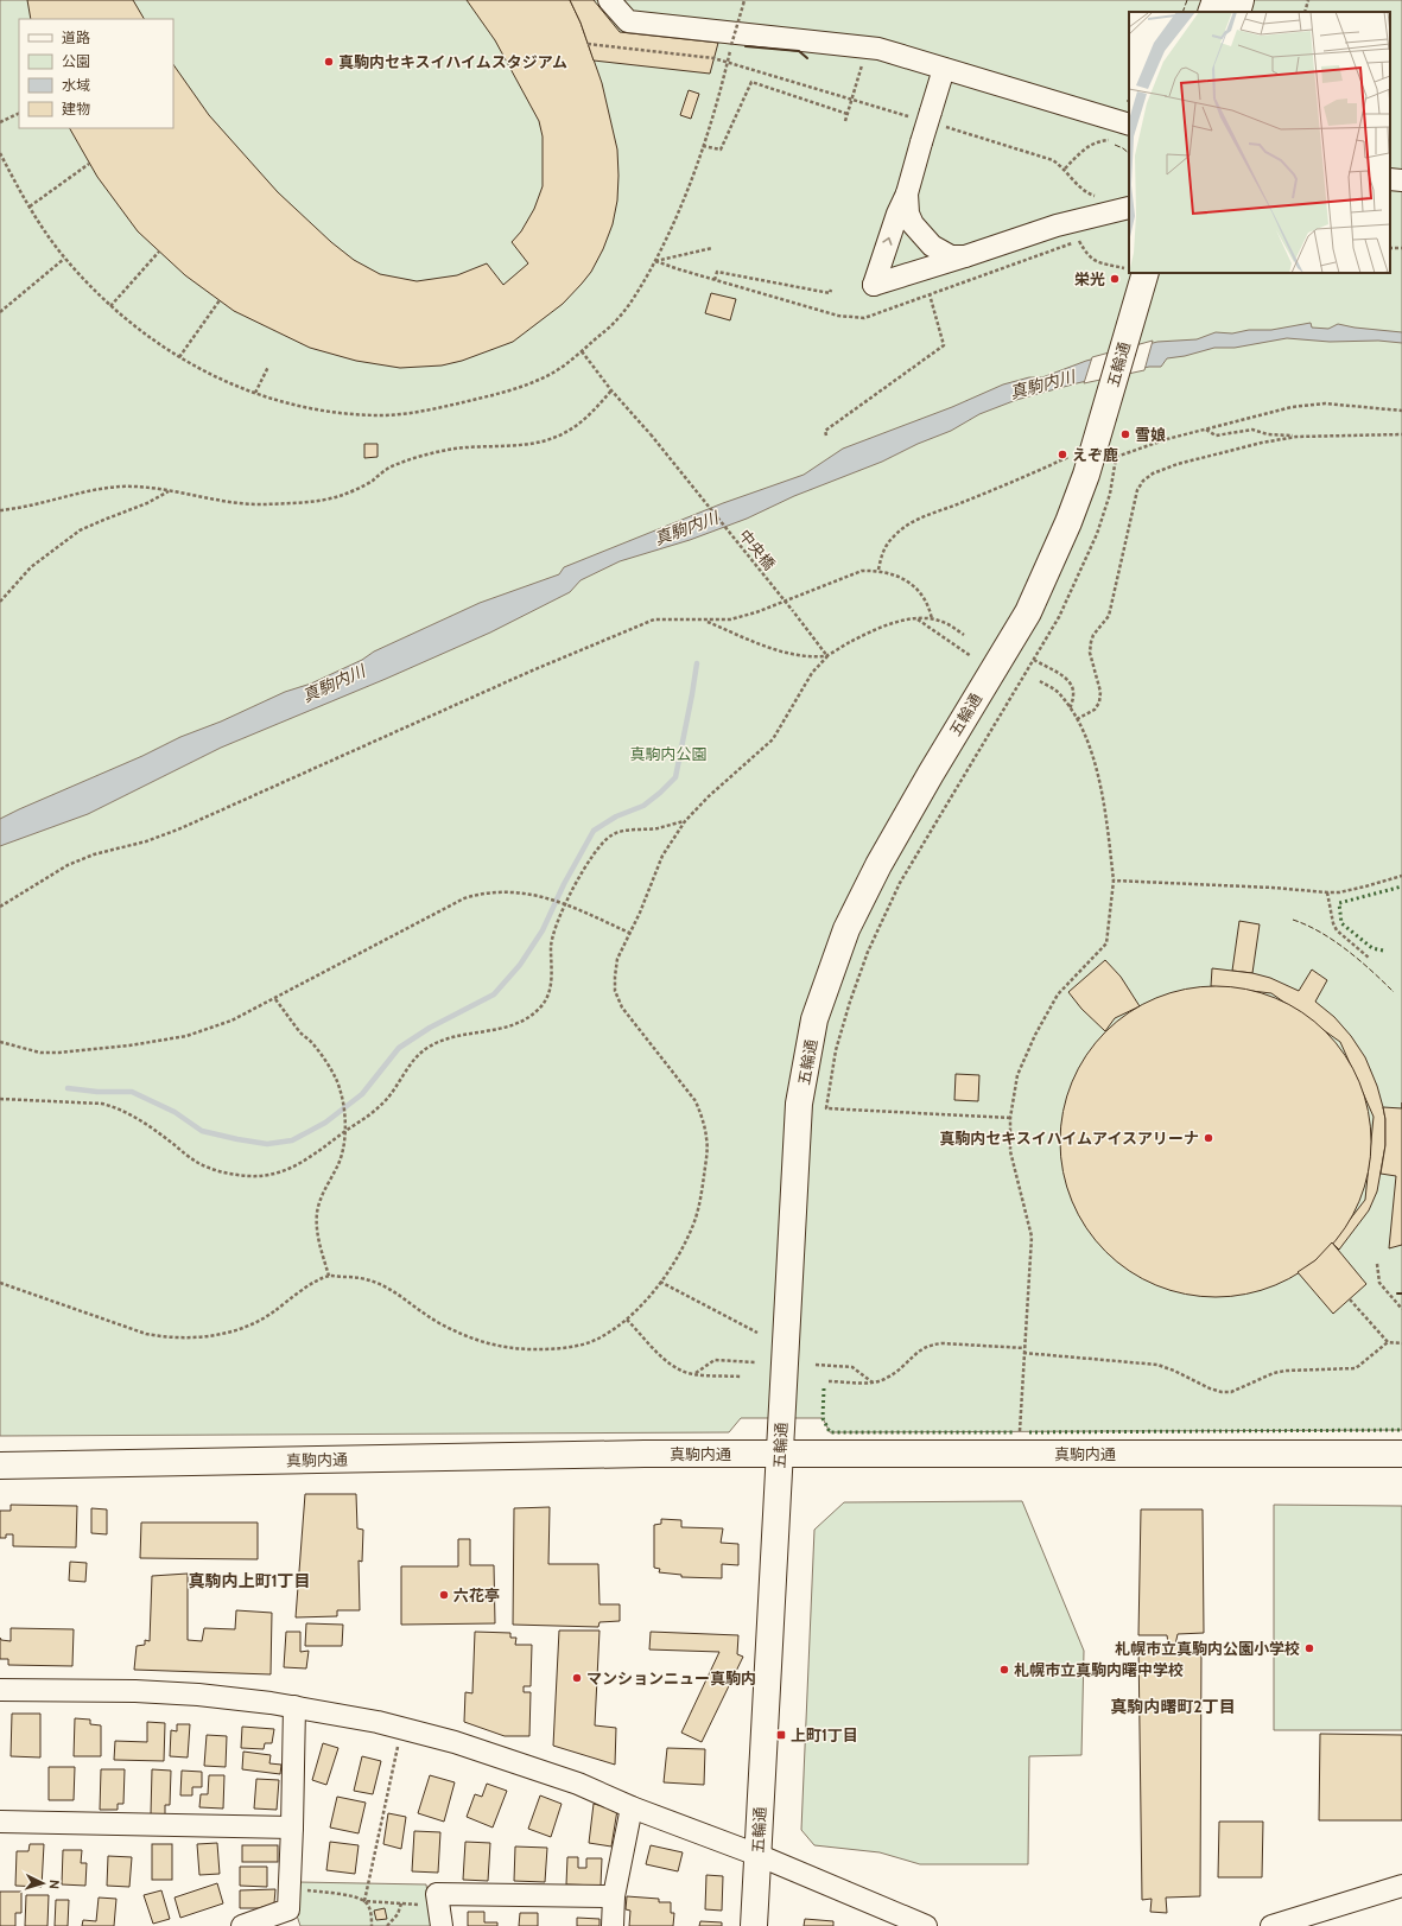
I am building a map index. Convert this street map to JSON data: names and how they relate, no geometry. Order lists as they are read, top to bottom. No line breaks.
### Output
{"streets":{"main road":["五輪通","真駒内通"],"path":["中央橋"]},"crossings":[["五輪通","真駒内通"]],"districts":["真駒内上町1丁目","真駒内曙町2丁目"],"water":["真駒内川"],"parks":["真駒内公園"],"places":{"other":["真駒内セキスイハイムスタジアム","栄光","雪娘","えぞ鹿","真駒内セキスイハイムアイスアリーナ","六花亭","札幌市立真駒内公園小学校","札幌市立真駒内曙中学校","マンションニュー真駒内"],"transit":["上町1丁目"]},"legend":["道路","公園","水域","建物"],"north":"right"}
